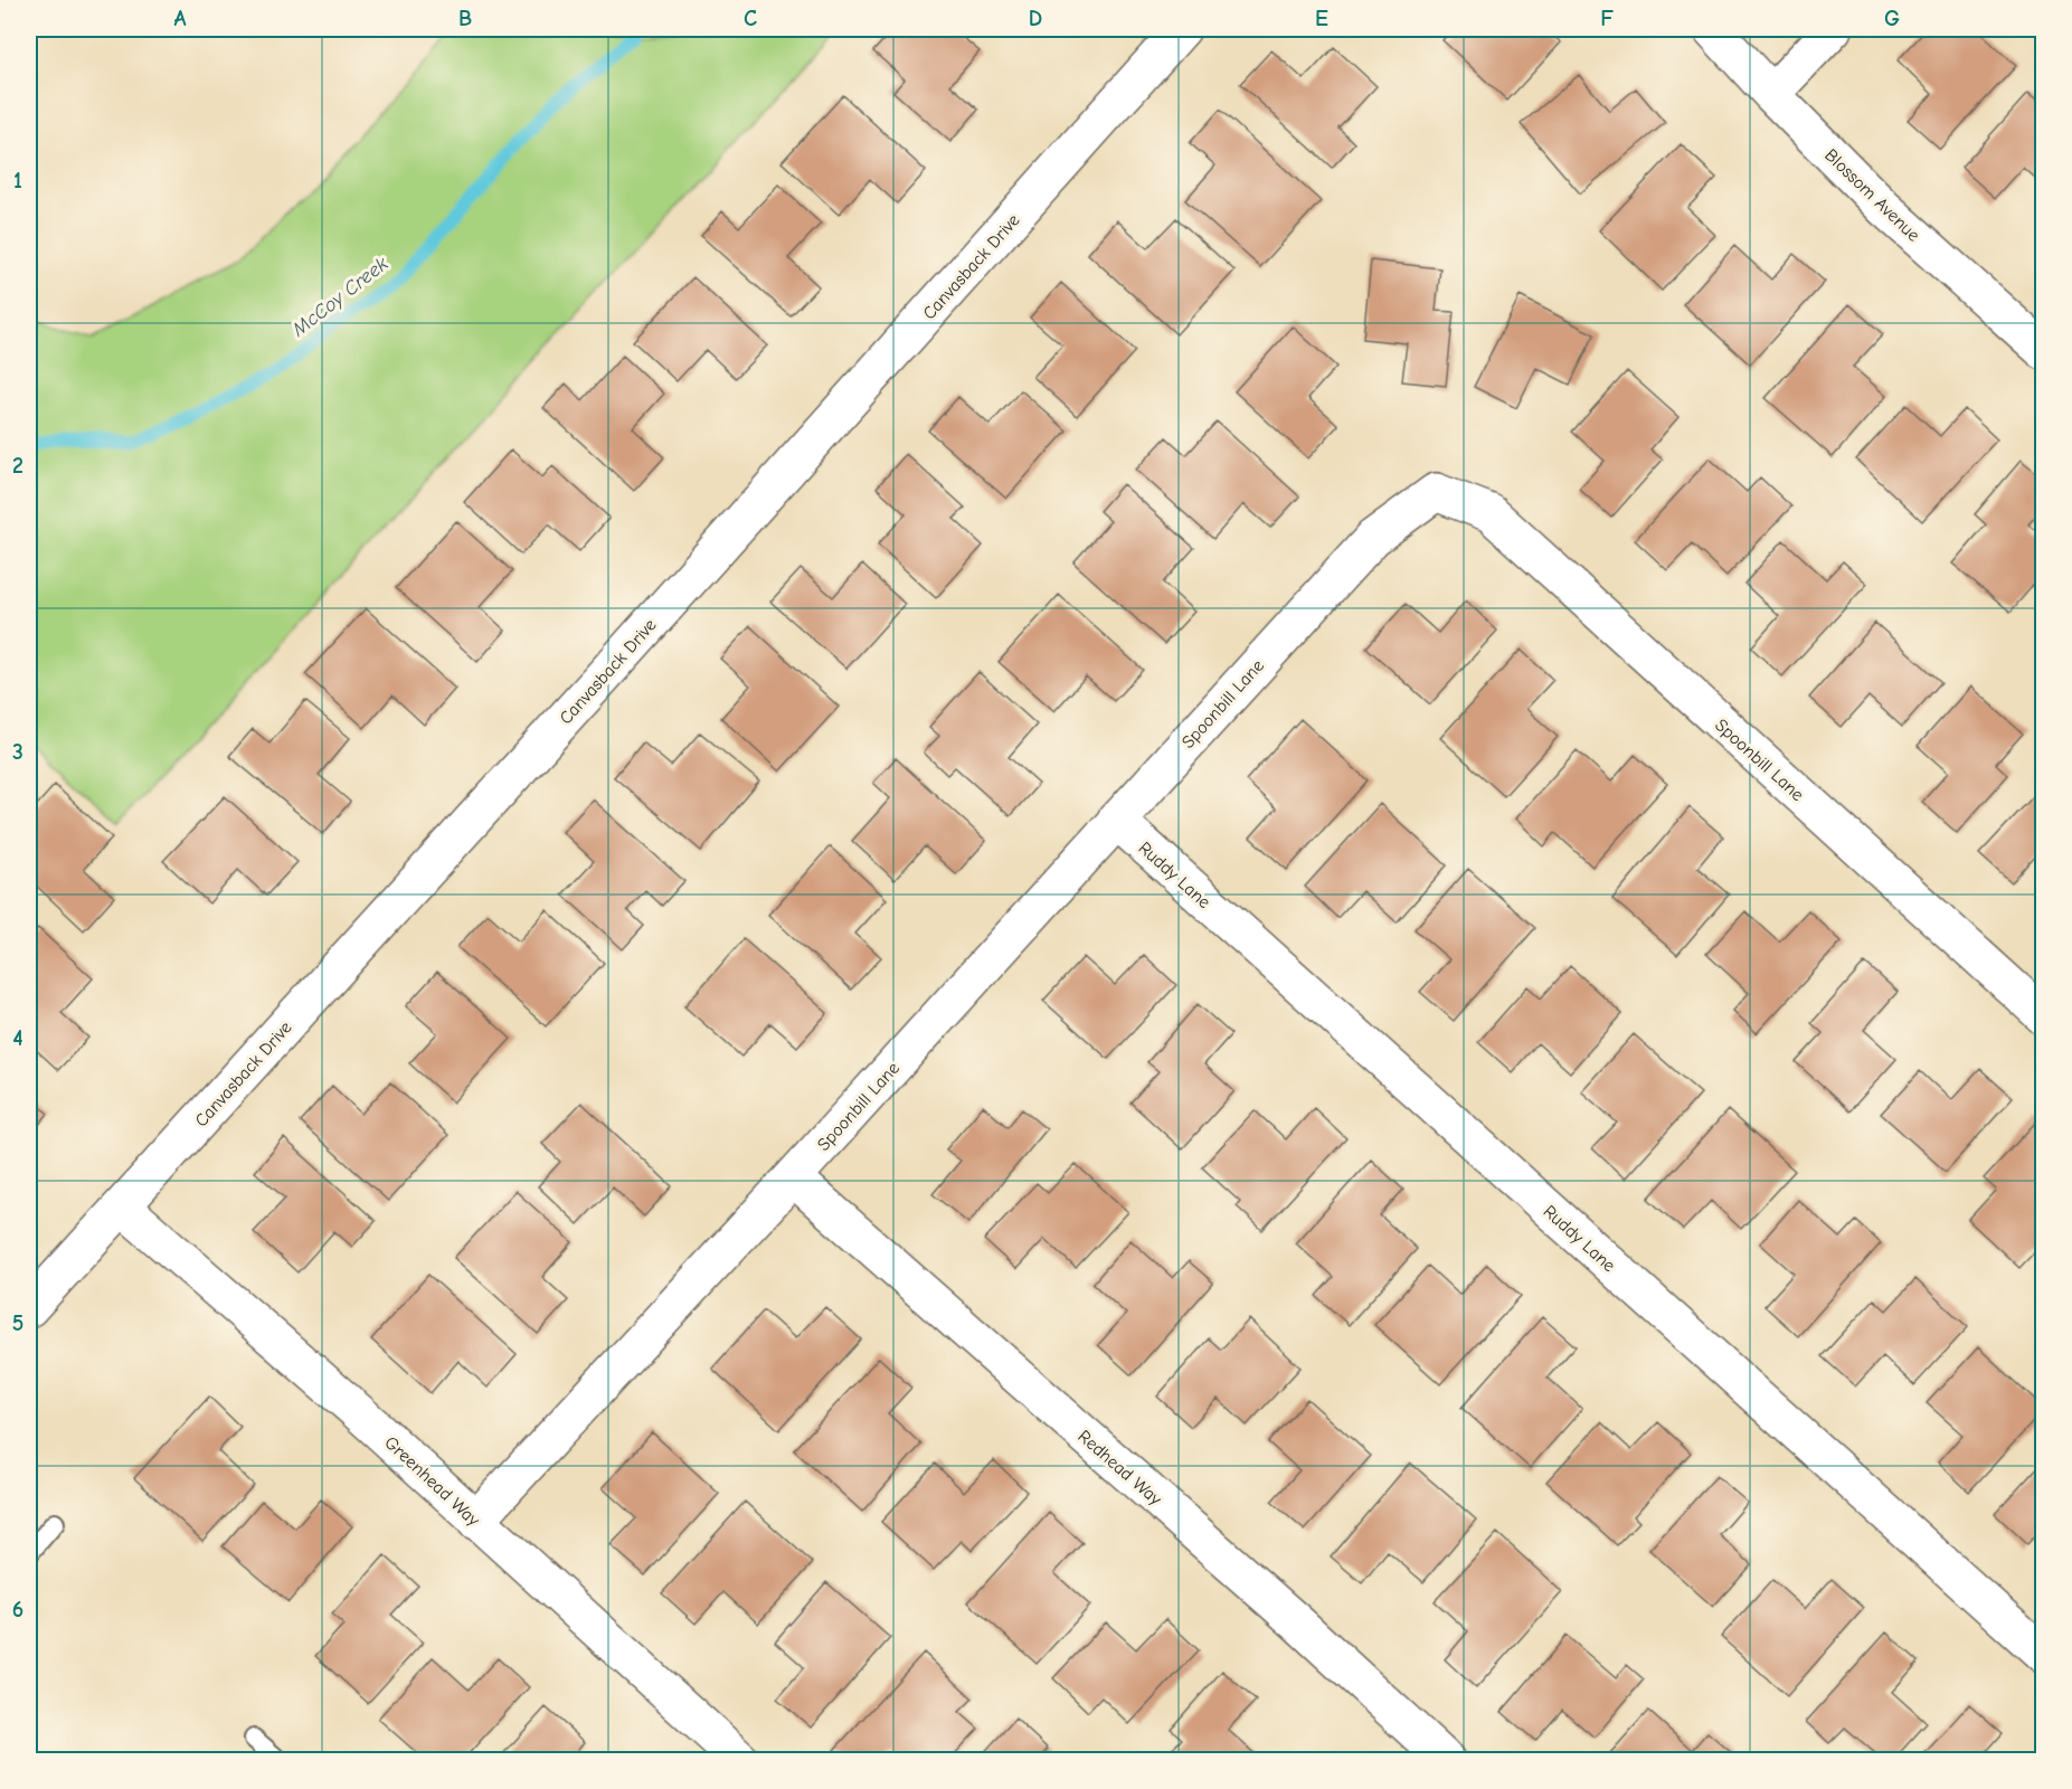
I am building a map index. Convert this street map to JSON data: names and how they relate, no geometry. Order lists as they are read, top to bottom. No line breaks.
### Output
{"streets":{"street":["Blossom Avenue","Canvasback Drive","Spoonbill Lane","Ruddy Lane","Redhead Way","Greenhead Way"]},"crossings":[["Canvasback Drive","Greenhead Way"],["Spoonbill Lane","Ruddy Lane"],["Spoonbill Lane","Redhead Way"],["Spoonbill Lane","Greenhead Way"]],"water":["McCoy Creek"],"grid":{"columns":["A","B","C","D","E","F","G"],"rows":["1","2","3","4","5","6"]}}
